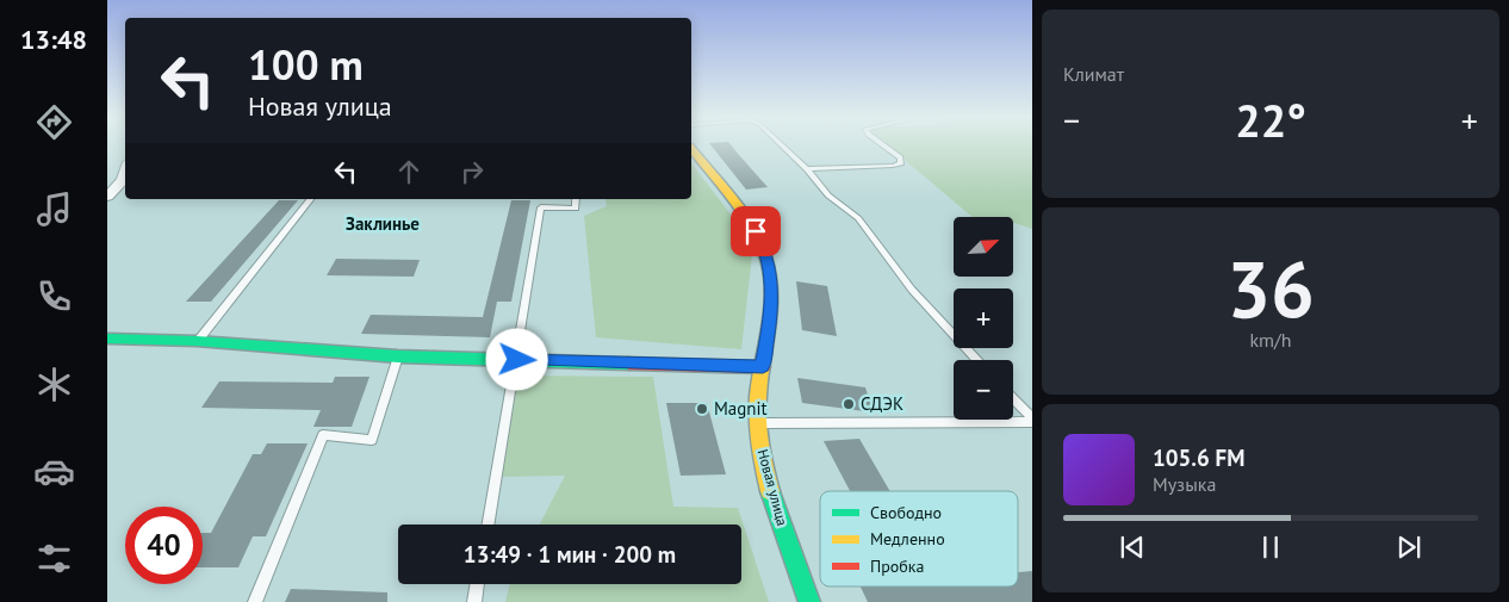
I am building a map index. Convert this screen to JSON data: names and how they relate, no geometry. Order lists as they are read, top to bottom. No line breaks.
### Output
{"streets":{"main road":["Новая улица"]},"districts":["Заклинье"],"places":["СДЭК","Magnit"],"legend":["Свободно","Медленно","Пробка"],"north":"top right","page":{"tabs":"13:48","tile":["Климат",["36","km/h"]],"turn":["100 m","Новая улица"],"heat":["−","22°","+"],"map_buttons":["+","−"],"song":["105.6 FM","Музыка"],"limit":"40","trip":"13:49 · 1 мин · 200 m"}}
